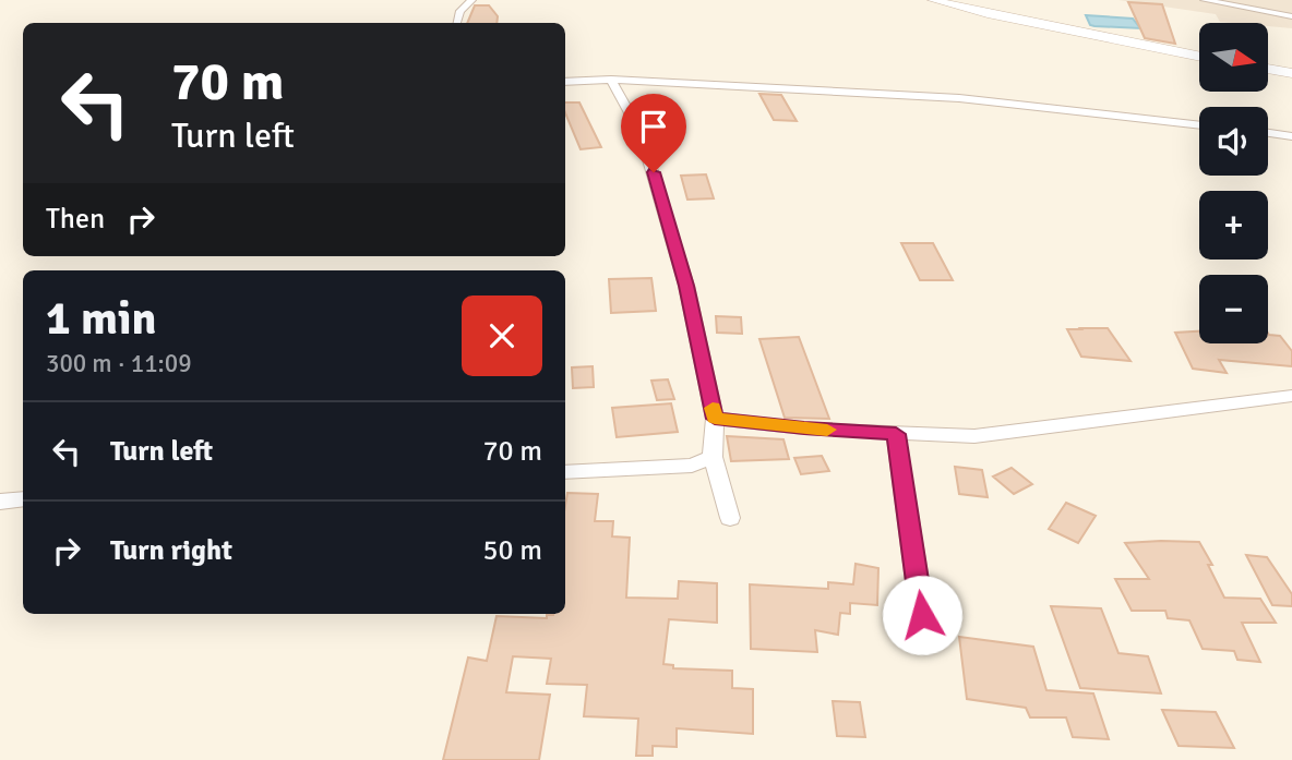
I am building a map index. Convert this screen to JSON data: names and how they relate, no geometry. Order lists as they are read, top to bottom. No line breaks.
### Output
{"north":"right","page":{"map_buttons":["+","−"],"turn":["70 m","Turn left"],"then":"Then","heading":["1 min","300 m · 11:09"],"list":[{"name":"Turn left","value":"70 m"},{"name":"Turn right","value":"50 m"}]}}
